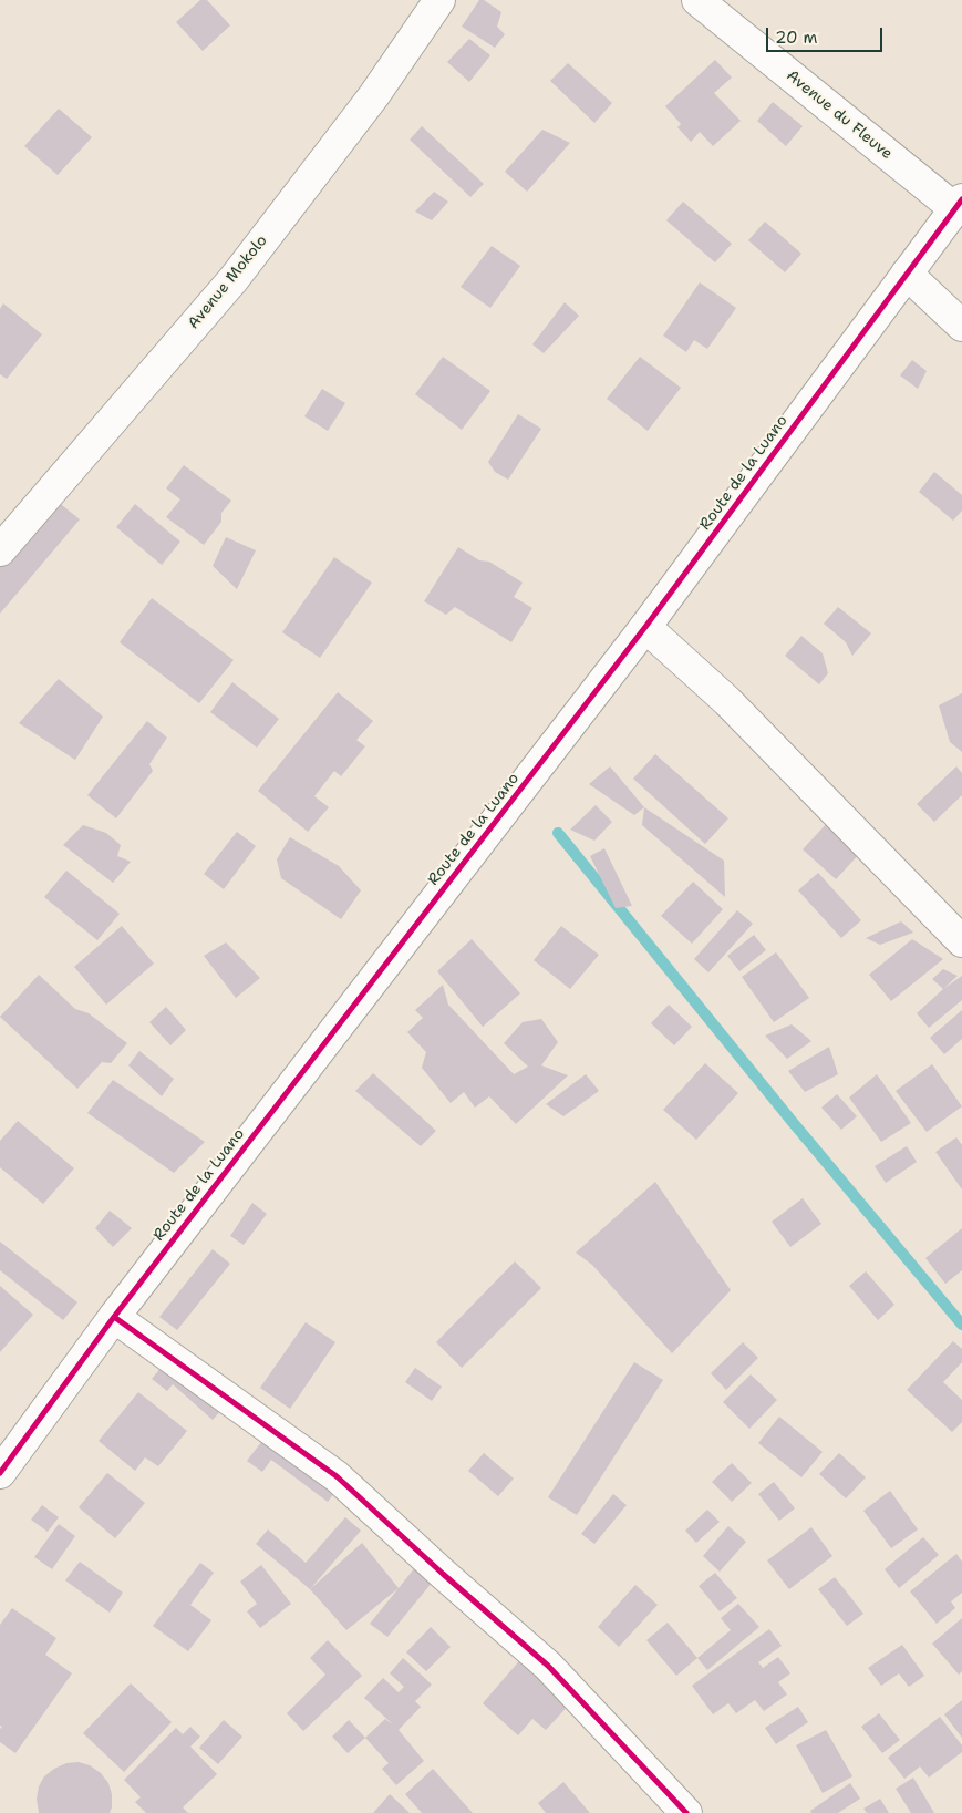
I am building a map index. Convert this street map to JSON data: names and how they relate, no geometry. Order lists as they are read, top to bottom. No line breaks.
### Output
{"streets":{"street":["Avenue du Fleuve","Avenue Mokolo","Route de la Luano"]},"crossings":[["Avenue du Fleuve","Route de la Luano"]],"scale_bar":"20 m"}
